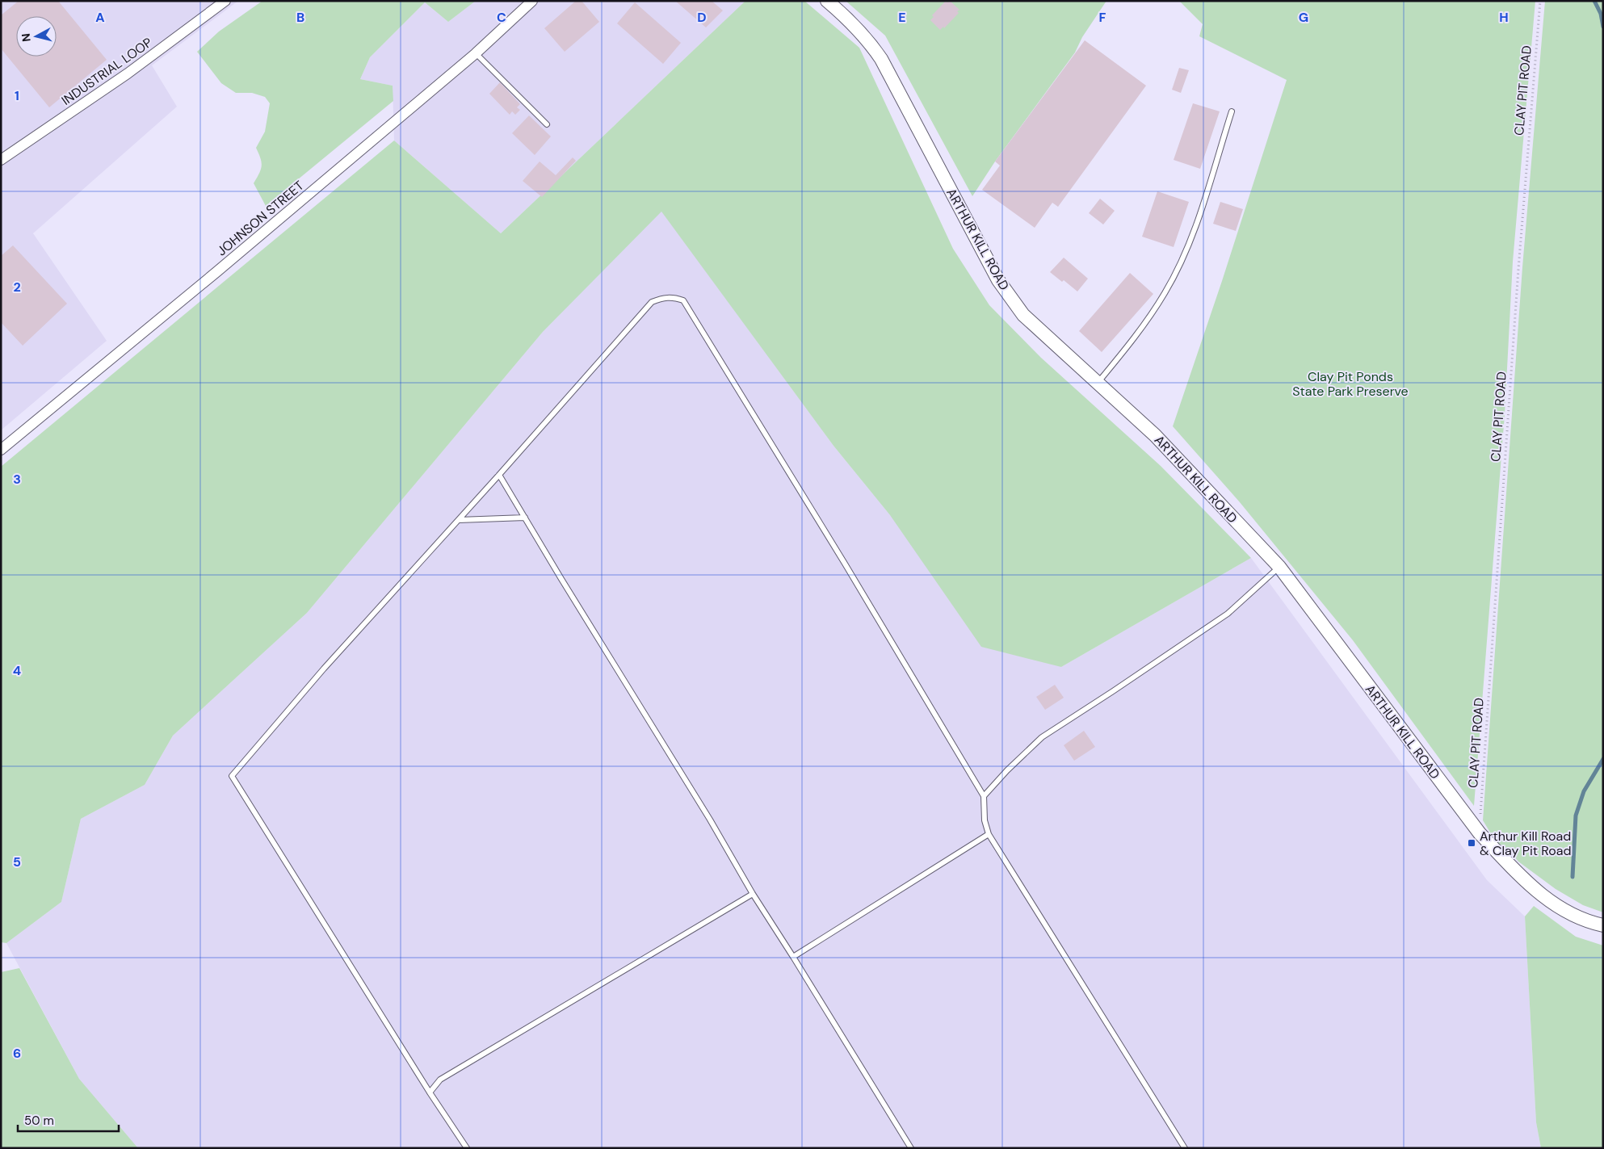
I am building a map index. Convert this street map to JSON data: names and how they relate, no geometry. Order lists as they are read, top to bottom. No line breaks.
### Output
{"streets":{"street":["INDUSTRIAL LOOP","JOHNSON STREET","ARTHUR KILL ROAD"],"path":["CLAY PIT ROAD"]},"crossings":[["CLAY PIT ROAD","ARTHUR KILL ROAD"]],"parks":["Clay Pit Ponds State Park Preserve"],"places":{"transit":["Arthur Kill Road & Clay Pit Road"]},"scale_bar":"50 m","north":"left","grid":{"columns":["A","B","C","D","E","F","G","H"],"rows":["1","2","3","4","5","6"]}}
